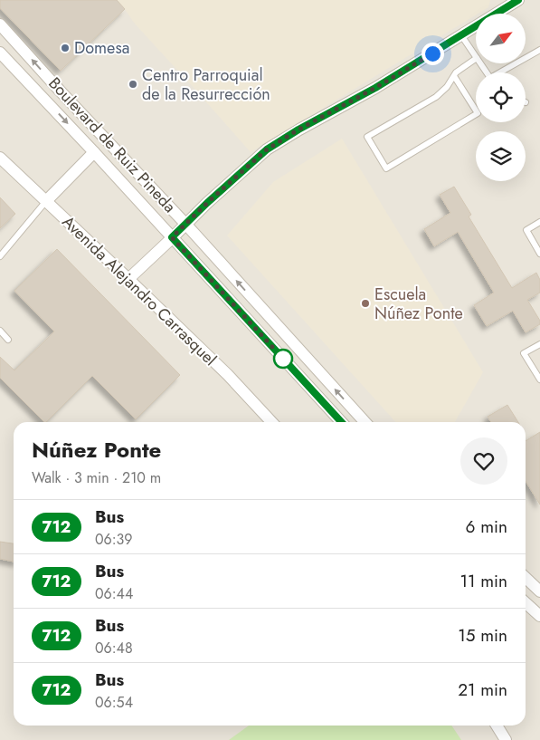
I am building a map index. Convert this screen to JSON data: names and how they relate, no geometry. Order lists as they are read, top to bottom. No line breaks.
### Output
{"streets":{"street":["Boulevard de Ruiz Pineda","Avenida Alejandro Carrasquel"]},"places":["Domesa","Centro Parroquial de la Resurrección","Escuela Núñez Ponte"],"lines":["bus line 712"],"north":"top right","page":{"heading":["Núñez Ponte","Walk · 3 min · 210 m"],"list":[{"mark":"712","name":"Bus","note":"06:39","value":"6 min"},{"mark":"712","name":"Bus","note":"06:44","value":"11 min"},{"mark":"712","name":"Bus","note":"06:48","value":"15 min"},{"mark":"712","name":"Bus","note":"06:54","value":"21 min"}]}}
